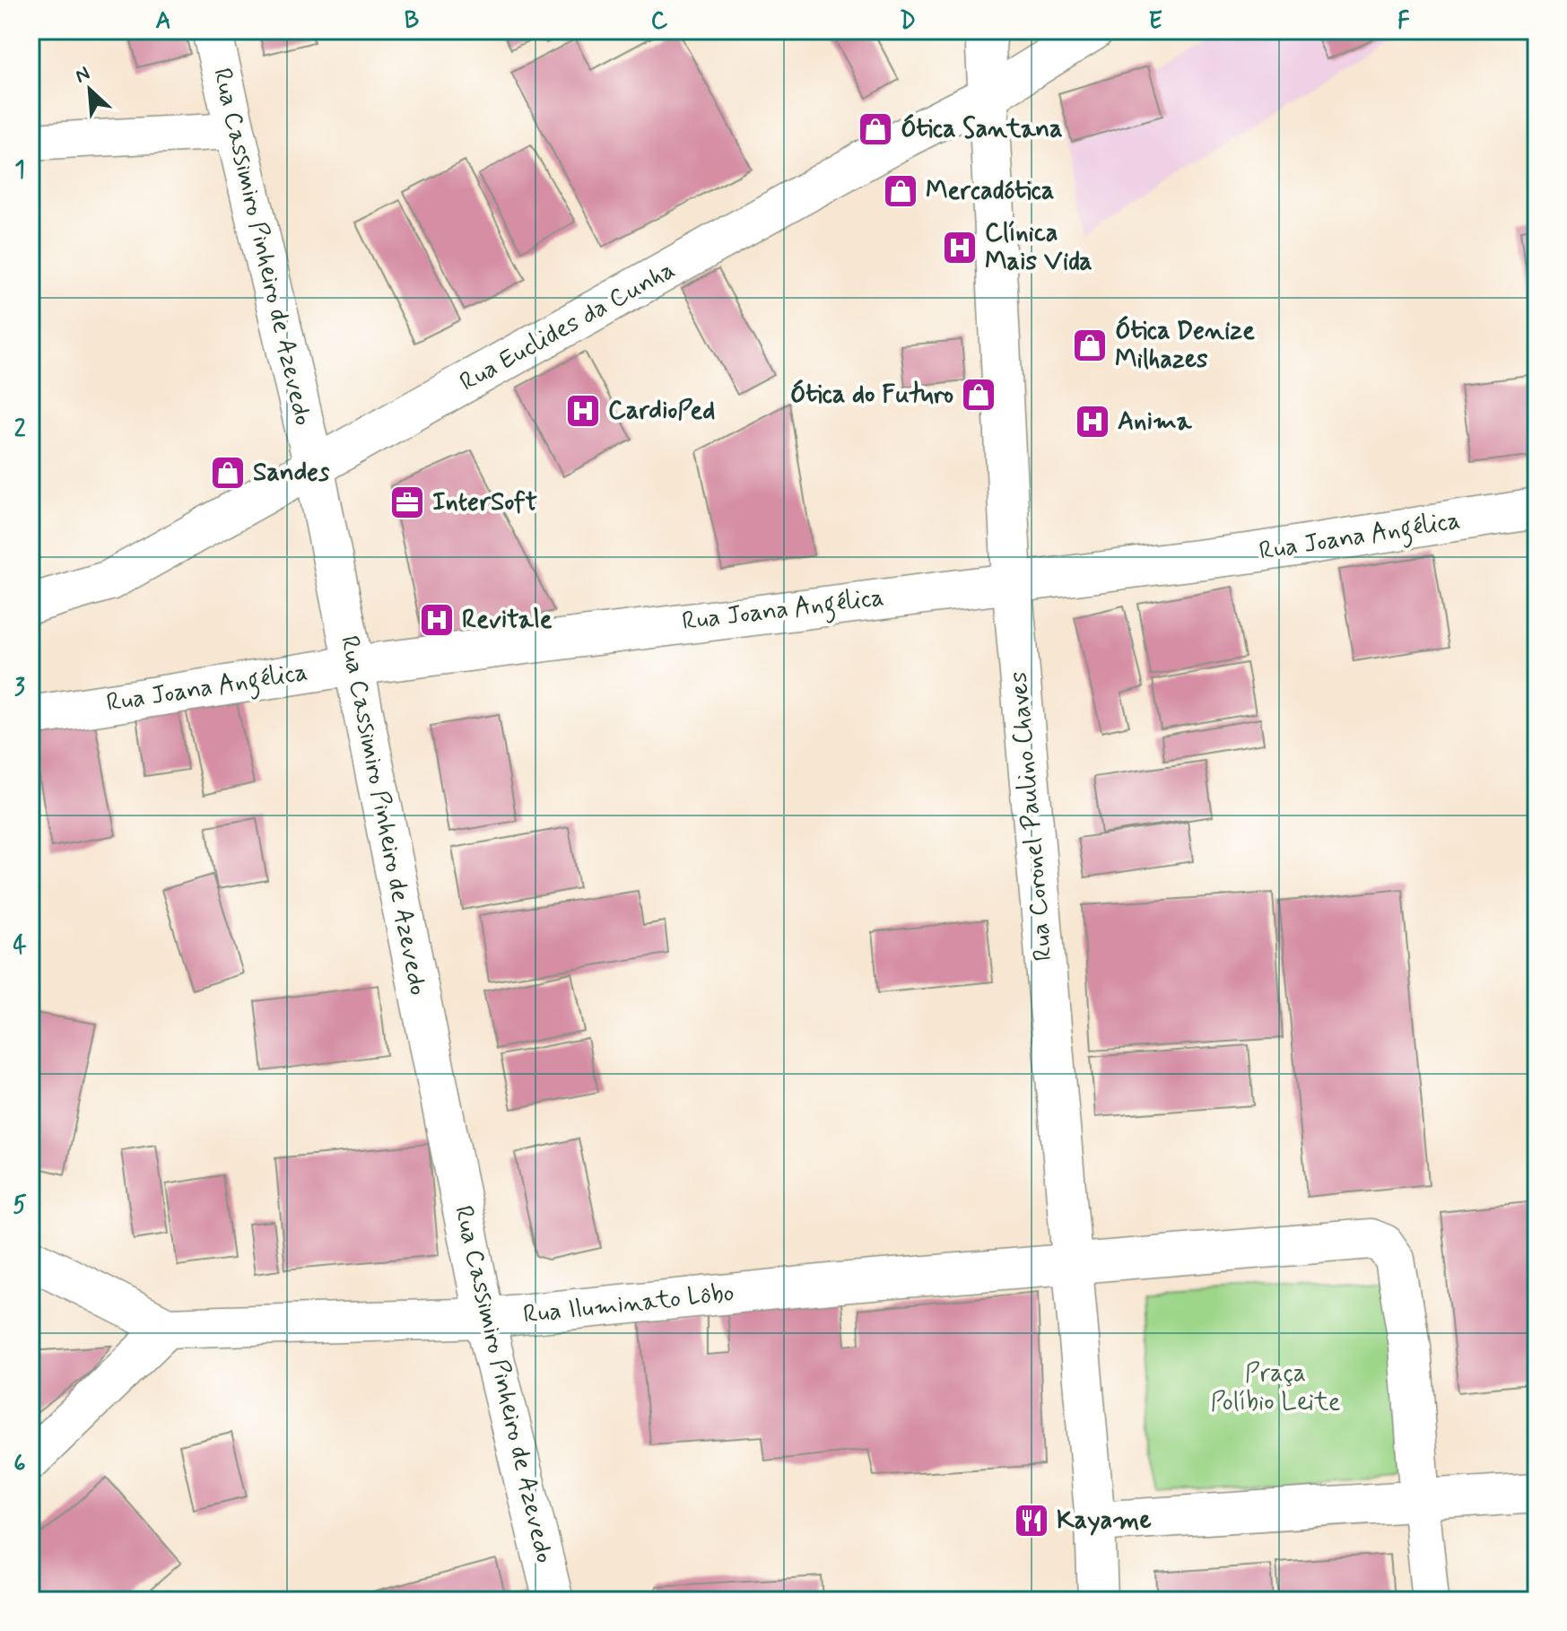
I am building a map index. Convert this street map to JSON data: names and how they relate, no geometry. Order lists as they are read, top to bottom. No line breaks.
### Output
{"streets":{"street":["Rua Cassimiro Pinheiro de Azevedo","Rua Euclides da Cunha","Rua Joana Angélica","Rua Coronel Paulino Chaves","Rua Iluminato Lôbo"]},"crossings":[["Rua Cassimiro Pinheiro de Azevedo","Rua Euclides da Cunha"],["Rua Cassimiro Pinheiro de Azevedo","Rua Joana Angélica"],["Rua Cassimiro Pinheiro de Azevedo","Rua Iluminato Lôbo"],["Rua Euclides da Cunha","Rua Coronel Paulino Chaves"],["Rua Joana Angélica","Rua Coronel Paulino Chaves"],["Rua Coronel Paulino Chaves","Rua Iluminato Lôbo"]],"parks":["Praça Políbio Leite"],"places":{"shop":["Ótica Santana","Mercadótica","Ótica Denize Milhazes","Ótica do Futuro","Sandes"],"hospital":["Clínica Mais Vida","CardioPed","Anima","Revitale"],"office":["InterSoft"],"restaurant":["Kayame"]},"north":"top left","grid":{"columns":["A","B","C","D","E","F"],"rows":["1","2","3","4","5","6"]}}
